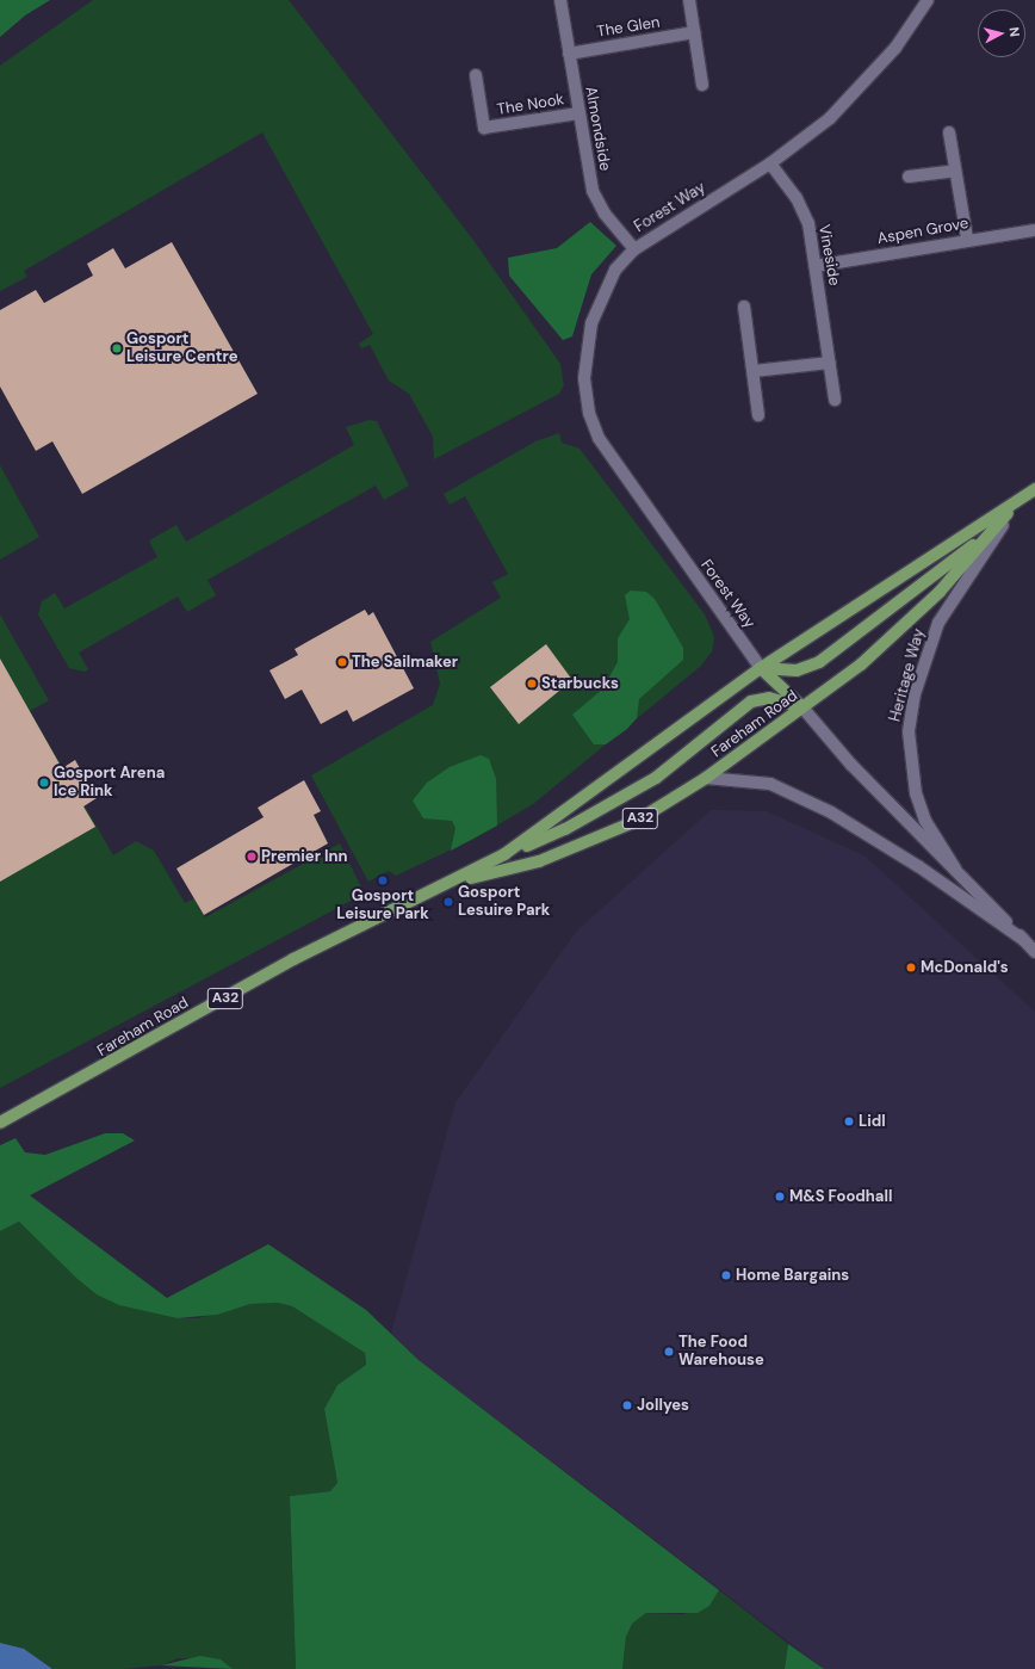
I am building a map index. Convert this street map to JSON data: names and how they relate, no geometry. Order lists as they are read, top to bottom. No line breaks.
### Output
{"streets":{"main road":["Fareham Road","A32"],"street":["The Glen","The Nook","Almondside","Forest Way","Aspen Grove","Vineside","Heritage Way"]},"crossings":[["The Glen","Almondside"],["The Nook","Almondside"],["Almondside","Forest Way"],["Forest Way","Vineside"],["Forest Way","Fareham Road"],["Forest Way","A32"],["Aspen Grove","Vineside"],["Heritage Way","Fareham Road"],["Heritage Way","A32"],["Fareham Road","A32"]],"places":["Gosport Leisure Centre","The Sailmaker","Starbucks","Gosport Arena Ice Rink","Premier Inn","Gosport Leisure Park","Gosport Lesuire Park","McDonald's","Lidl","M&S Foodhall","Home Bargains","The Food Warehouse","Jollyes"],"north":"right"}
